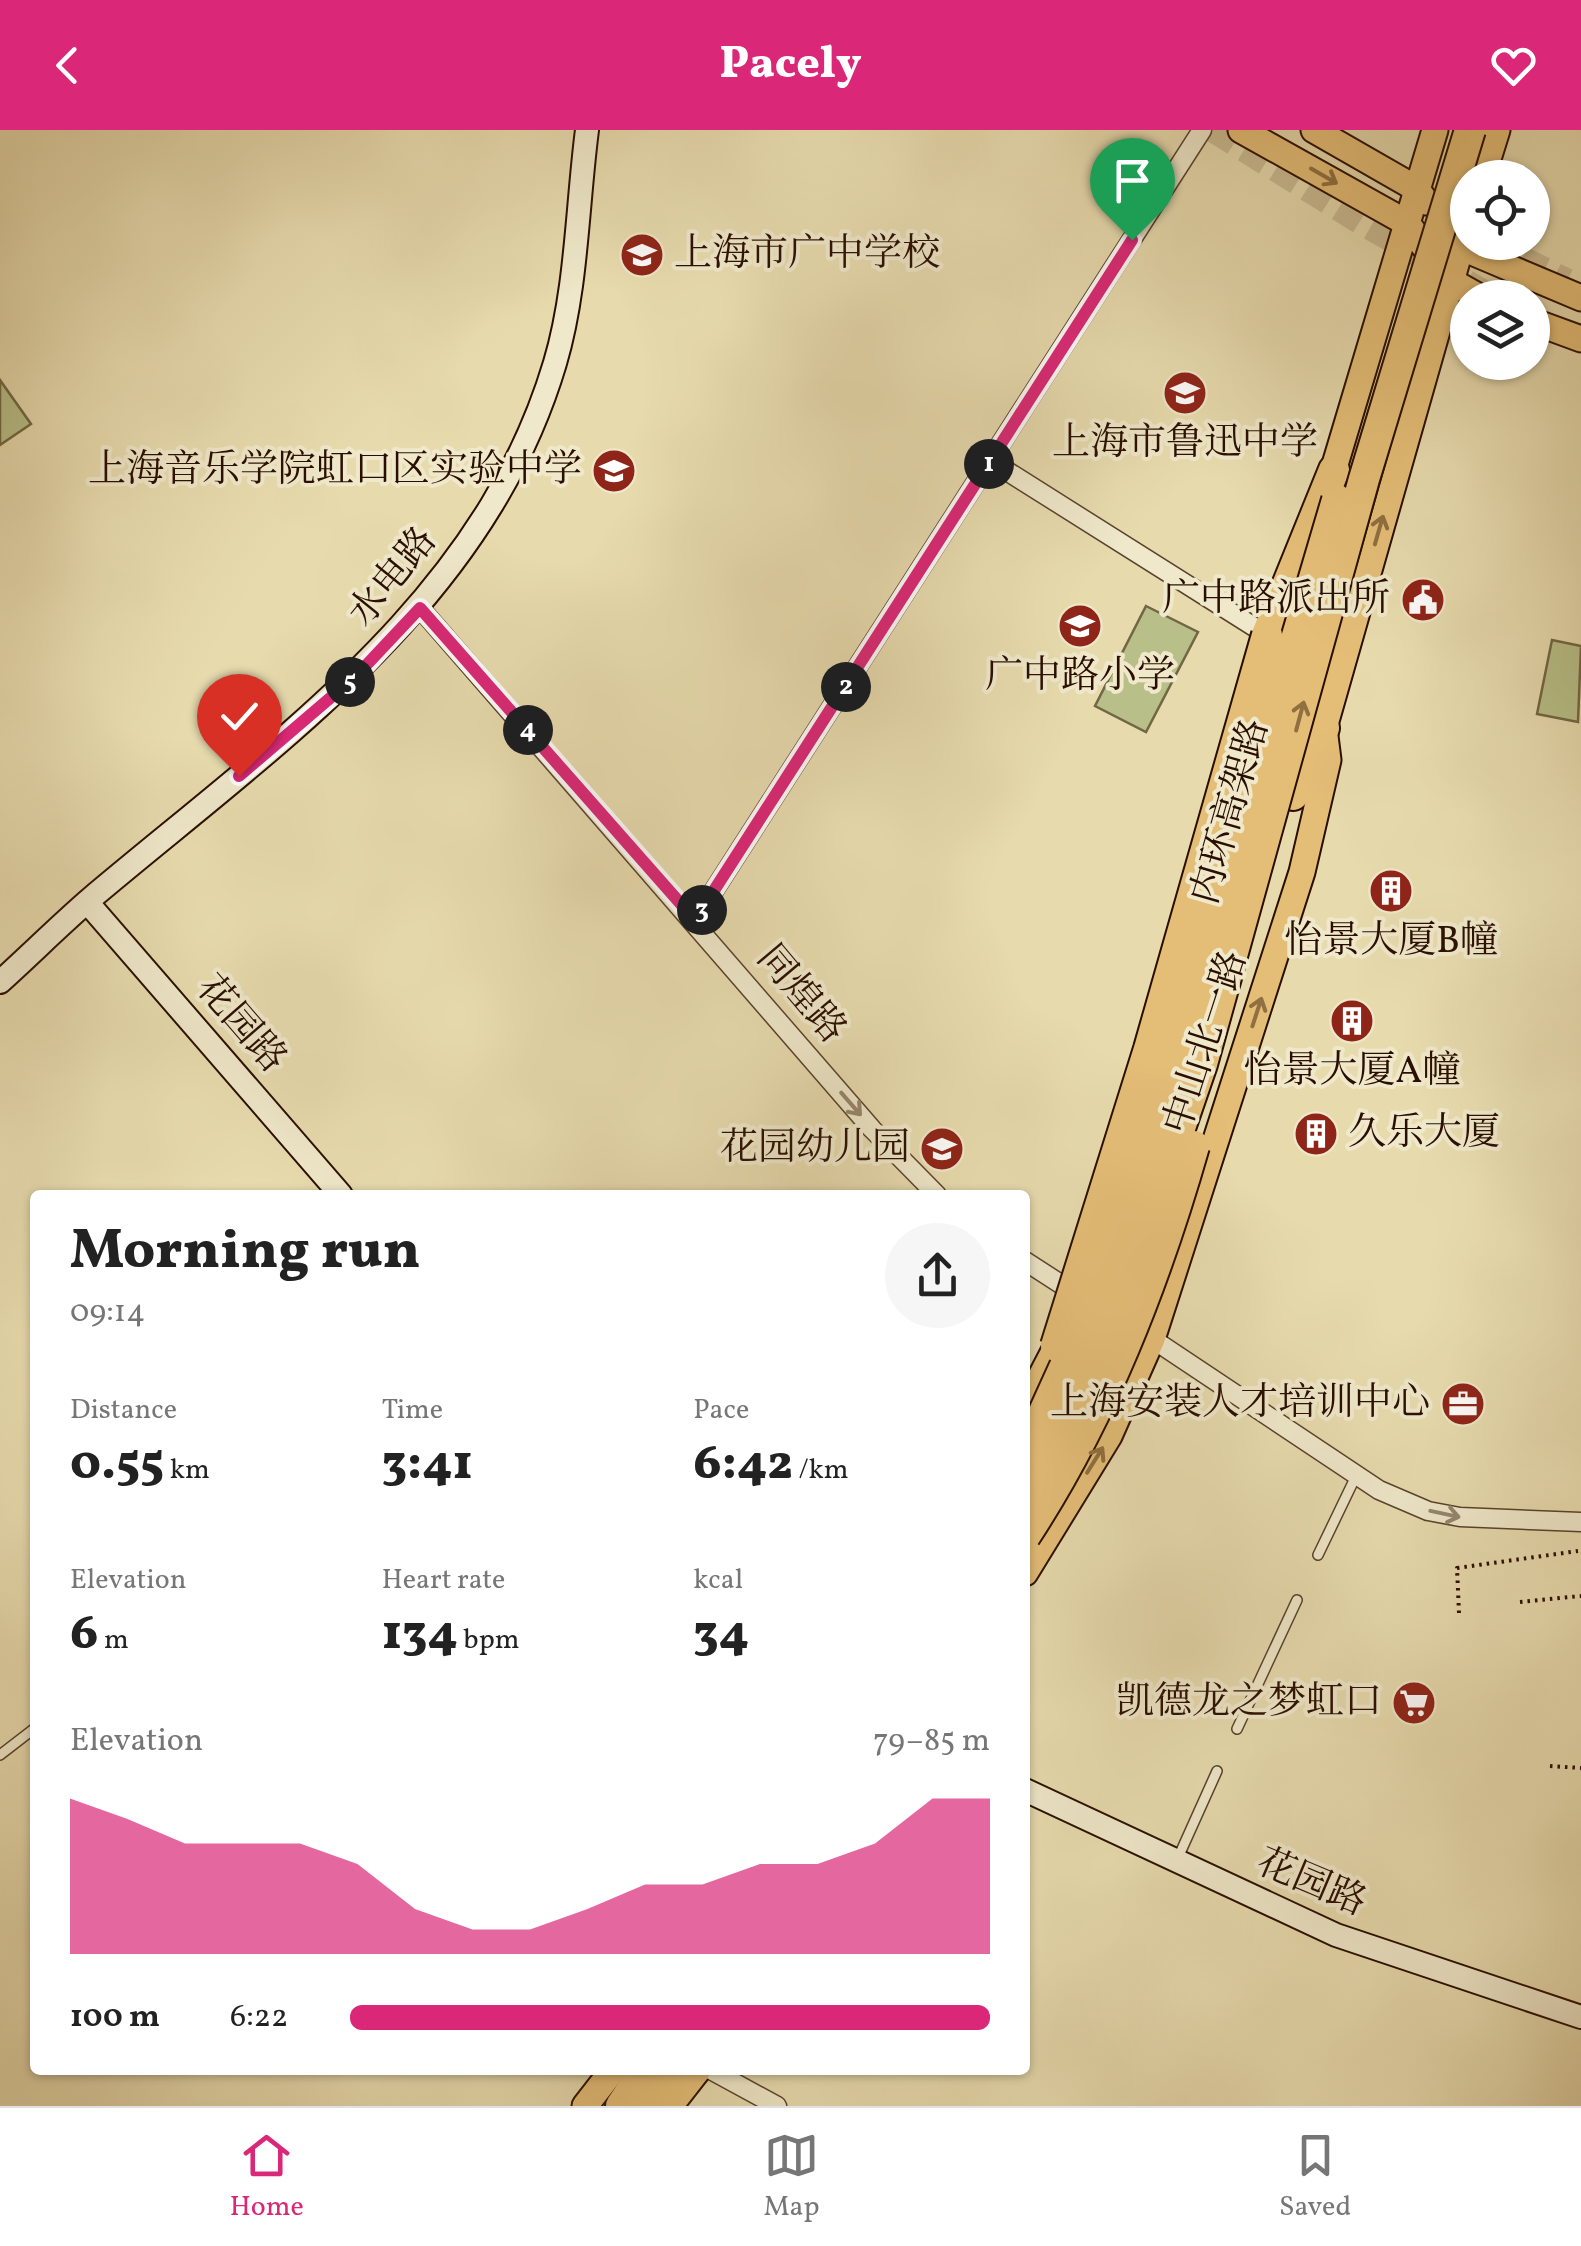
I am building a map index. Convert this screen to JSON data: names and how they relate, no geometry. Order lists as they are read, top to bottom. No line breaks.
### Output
{"streets":{"highway":["内环高架路"],"main road":["水电路","花园路","中山北一路"],"street":["同煌路"]},"crossings":[["水电路","同煌路"],["水电路","花园路"]],"one_way":["同煌路"],"places":{"school or university":["上海市广中学校","上海市鲁迅中学","上海音乐学院虹口区实验中学","广中路小学","花园幼儿园"],"public building":["广中路派出所"],"building":["怡景大厦B幢","怡景大厦A幢","久乐大厦"],"office":["上海安装人才培训中心"],"supermarket":["凯德龙之梦虹口"]},"page":{"header":"Pacely","pins":["1","5","2","4","3"],"heading":["Morning run","09:14"],"stats":[["Distance","0.55 km"],["Time","3:41"],["Pace","6:42 /km"],["Elevation","6 m"],["Heart rate","134 bpm"],["kcal","34"]],"chart":["Elevation","79–85 m"],"list":[{"name":"100 m","note":"6:22"}],"tabs":["Home","Map","Saved"]}}
